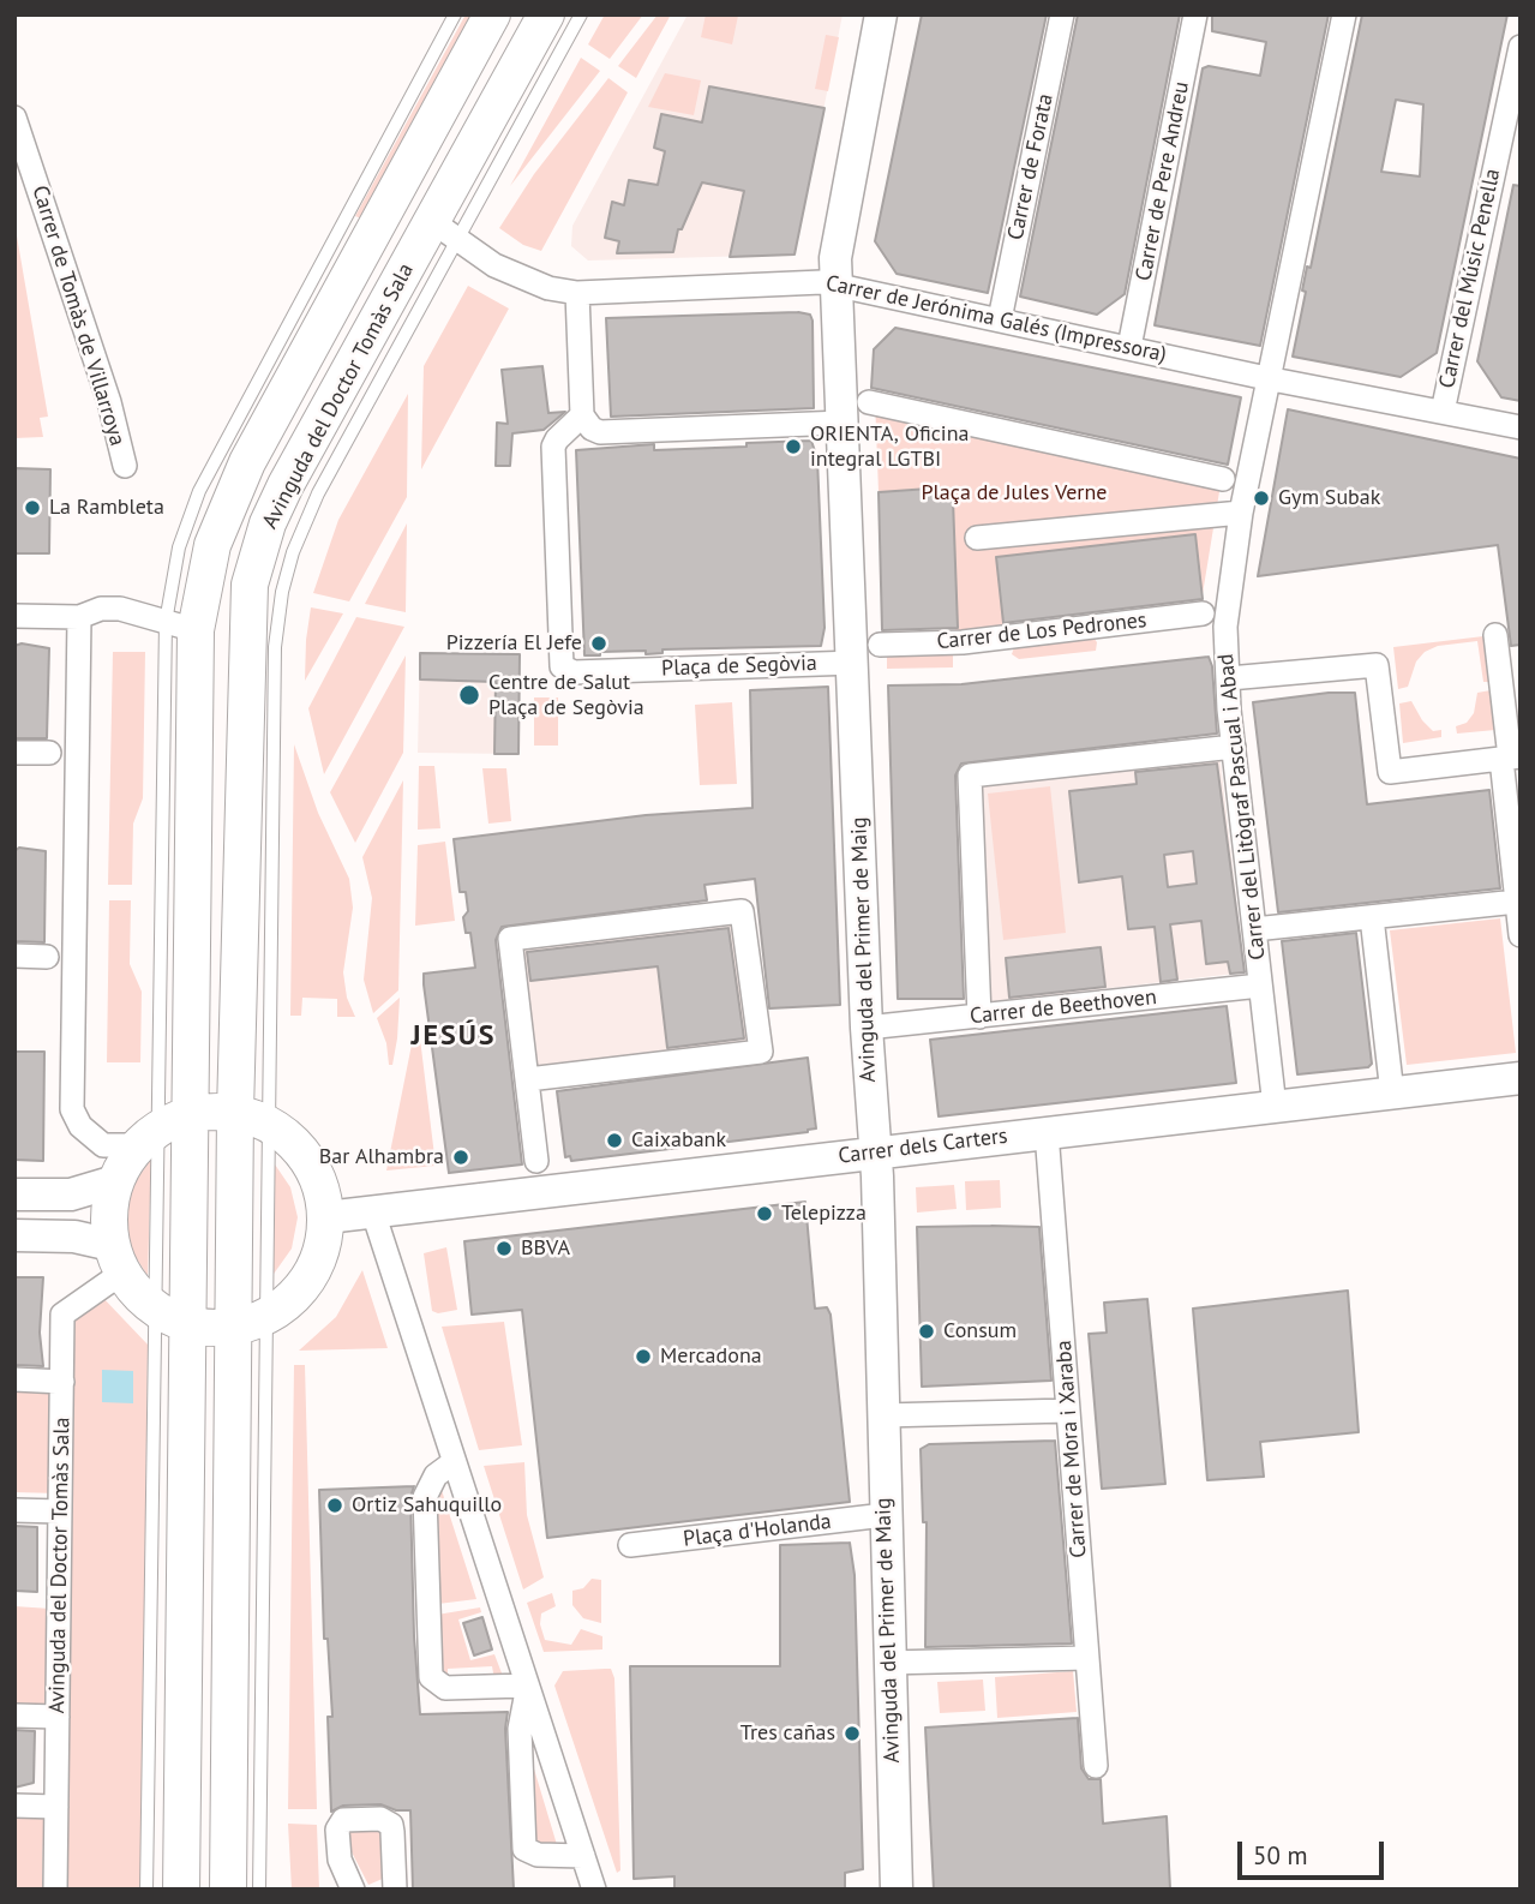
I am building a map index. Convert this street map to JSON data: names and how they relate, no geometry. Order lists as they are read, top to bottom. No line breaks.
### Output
{"streets":{"main road":["Avinguda del Doctor Tomàs Sala"],"street":["Carrer de Forata","Carrer de Pere Andreu","Carrer del Músic Penella","Carrer de Tomàs de Villarroya","Carrer de Jerónima Galés (Impressora)","Carrer de Los Pedrones","Plaça de Segòvia","Carrer del Litògraf Pascual i Abad","Avinguda del Primer de Maig","Carrer de Beethoven","Carrer dels Carters","Carrer de Mora i Xaraba","Plaça d'Holanda"]},"crossings":[["Carrer de Forata","Carrer de Jerónima Galés (Impressora)"],["Carrer de Pere Andreu","Carrer de Jerónima Galés (Impressora)"],["Carrer del Músic Penella","Carrer de Jerónima Galés (Impressora)"],["Carrer de Jerónima Galés (Impressora)","Avinguda del Doctor Tomàs Sala"],["Carrer de Jerónima Galés (Impressora)","Carrer del Litògraf Pascual i Abad"],["Carrer de Jerónima Galés (Impressora)","Avinguda del Primer de Maig"],["Carrer de Los Pedrones","Plaça de Segòvia"],["Carrer de Los Pedrones","Avinguda del Primer de Maig"],["Plaça de Segòvia","Avinguda del Primer de Maig"],["Carrer del Litògraf Pascual i Abad","Carrer de Beethoven"],["Carrer del Litògraf Pascual i Abad","Carrer dels Carters"],["Avinguda del Primer de Maig","Carrer de Beethoven"],["Avinguda del Primer de Maig","Carrer dels Carters"],["Avinguda del Primer de Maig","Plaça d'Holanda"],["Carrer dels Carters","Carrer de Mora i Xaraba"]],"districts":["JESÚS"],"parks":["Plaça de Jules Verne"],"places":["ORIENTA, Oficina integral LGTBI","Gym Subak","La Rambleta","Pizzería El Jefe","Centre de Salut Plaça de Segòvia","Caixabank","Bar Alhambra","Telepizza","BBVA","Consum","Mercadona","Ortiz Sahuquillo","Tres cañas"],"scale_bar":"50 m"}
